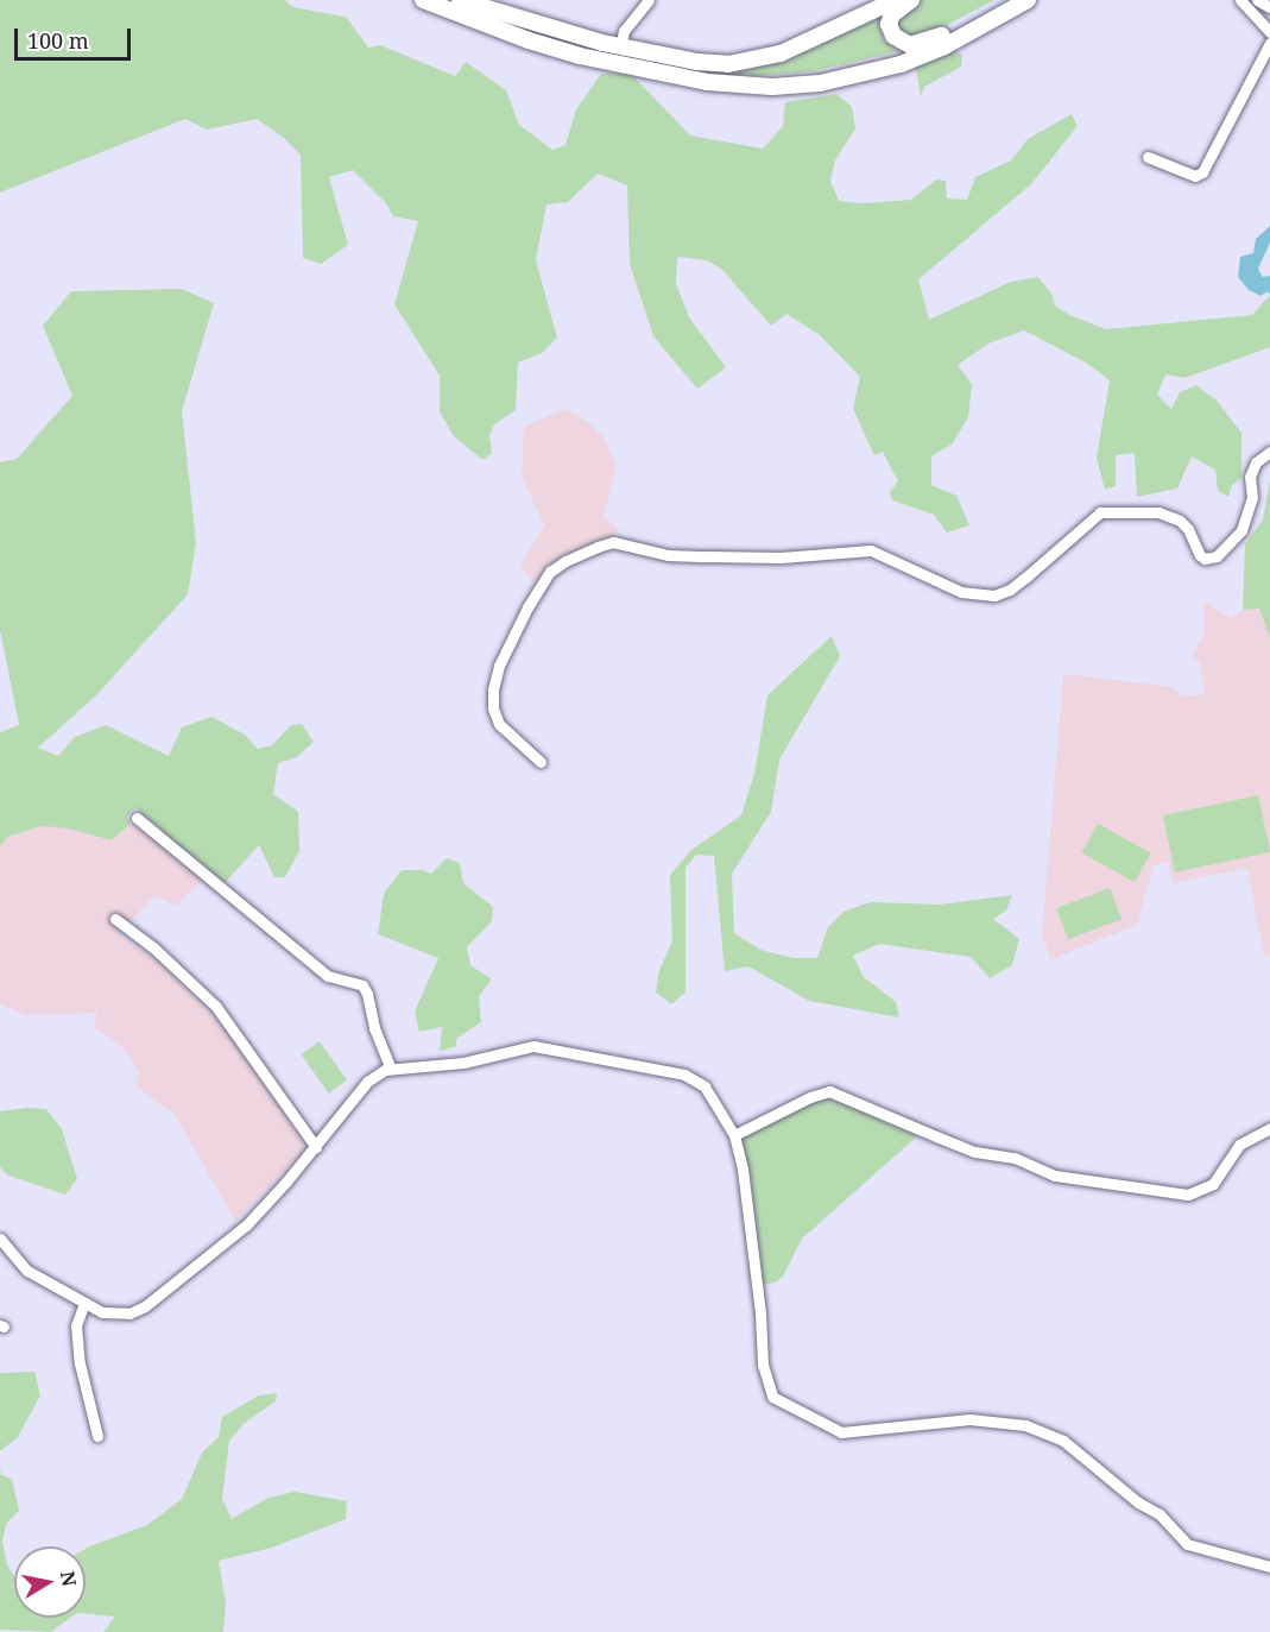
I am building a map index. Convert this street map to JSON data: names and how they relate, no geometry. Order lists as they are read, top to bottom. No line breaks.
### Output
{"scale_bar":"100 m","north":"right"}
